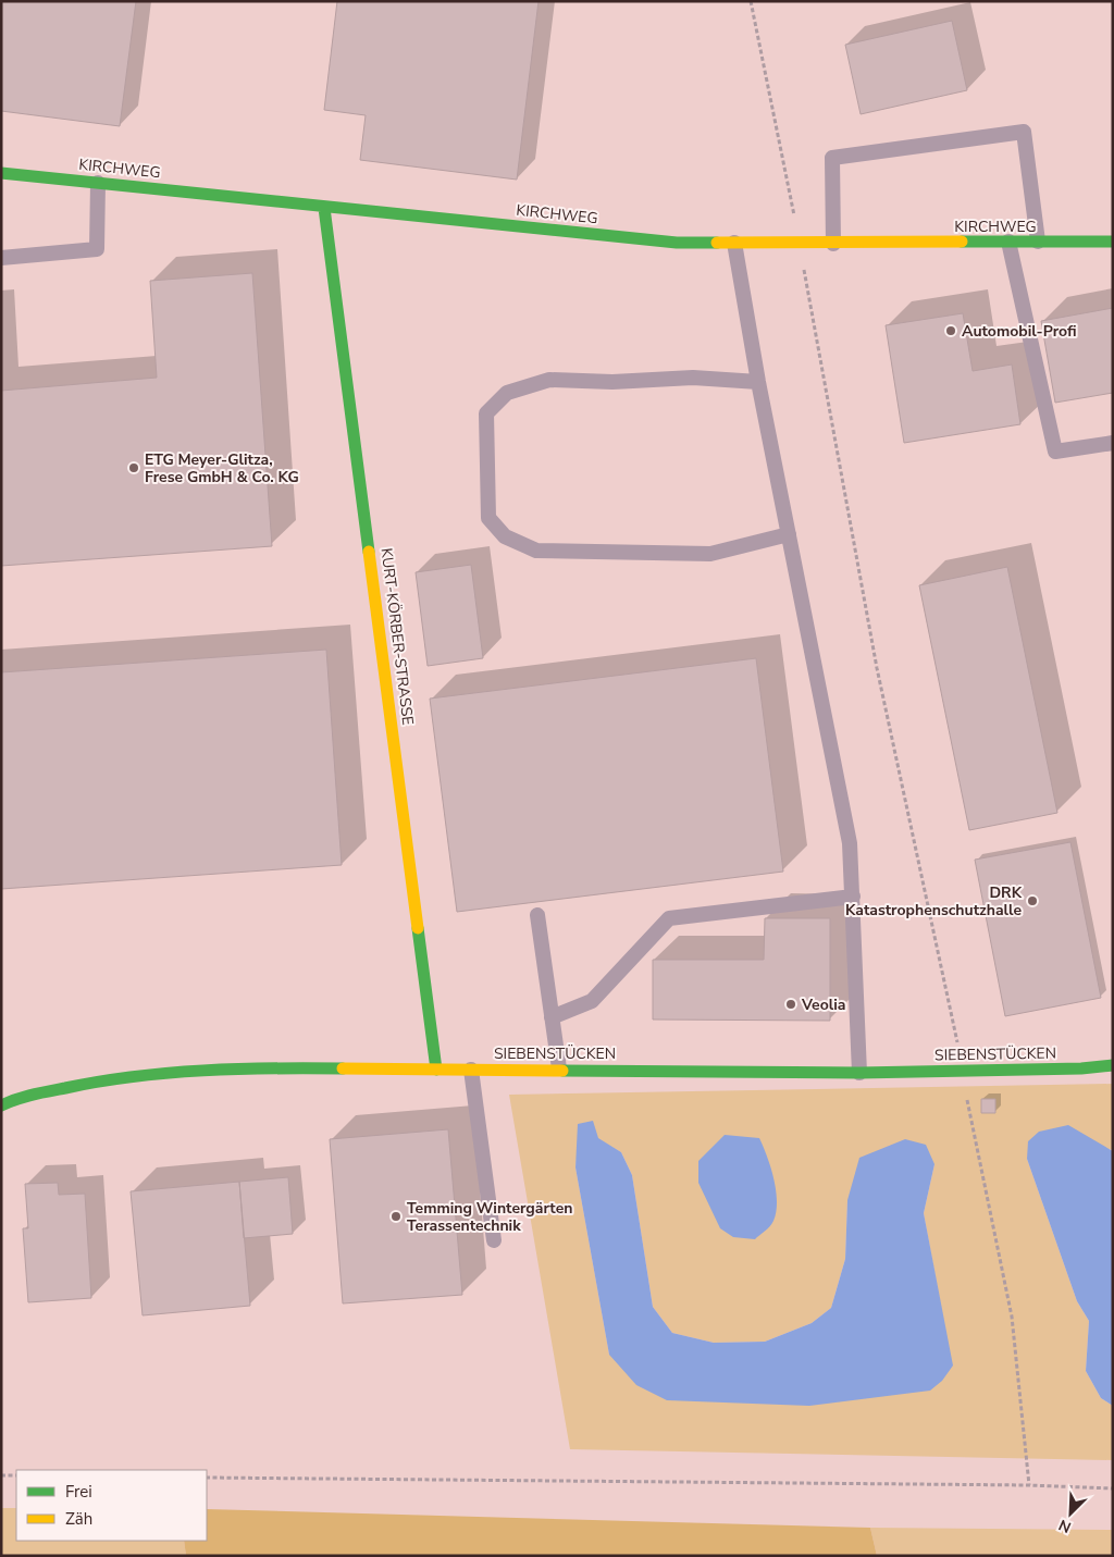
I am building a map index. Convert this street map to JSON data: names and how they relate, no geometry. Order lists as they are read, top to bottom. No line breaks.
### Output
{"streets":{"street":["KIRCHWEG","KURT-KÖRBER-STRASSE","SIEBENSTÜCKEN"]},"crossings":[["KIRCHWEG","KURT-KÖRBER-STRASSE"],["KURT-KÖRBER-STRASSE","SIEBENSTÜCKEN"]],"places":["Automobil-Profi","ETG Meyer-Glitza, Frese GmbH & Co. KG","DRK Katastrophenschutzhalle","Veolia","Temming Wintergärten Terassentechnik"],"legend":["Frei","Zäh"],"north":"bottom left"}
